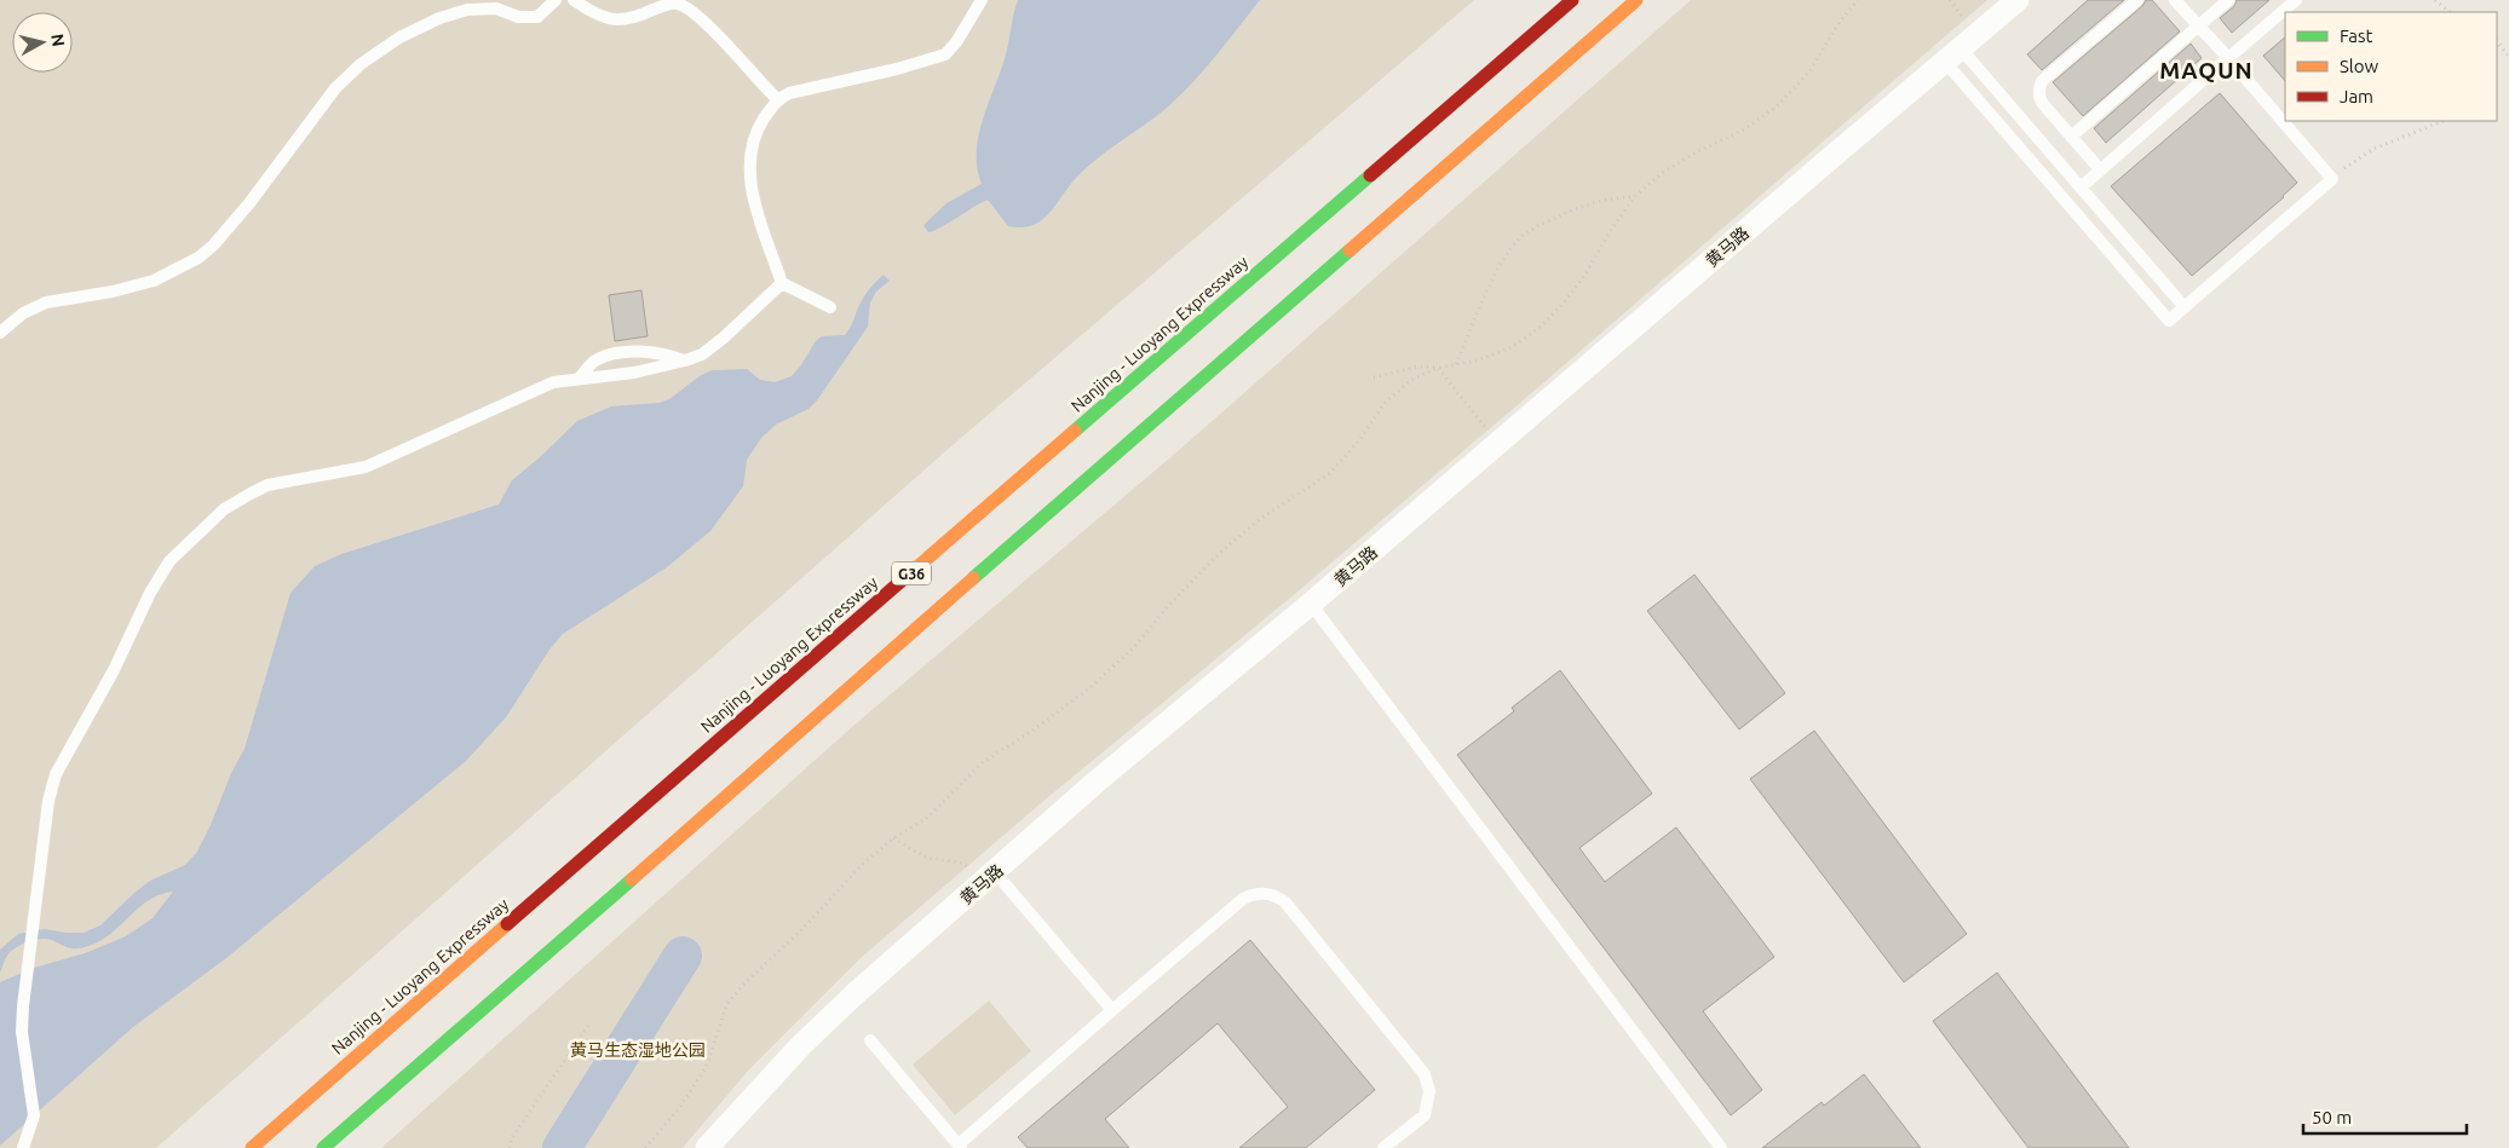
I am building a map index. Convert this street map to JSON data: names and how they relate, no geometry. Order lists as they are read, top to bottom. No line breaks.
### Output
{"streets":{"highway":["Nanjing - Luoyang Expressway","G36"],"street":["黄马路"]},"districts":["MAQUN"],"parks":["黄马生态湿地公园"],"legend":["Fast","Slow","Jam"],"scale_bar":"50 m","north":"right"}
